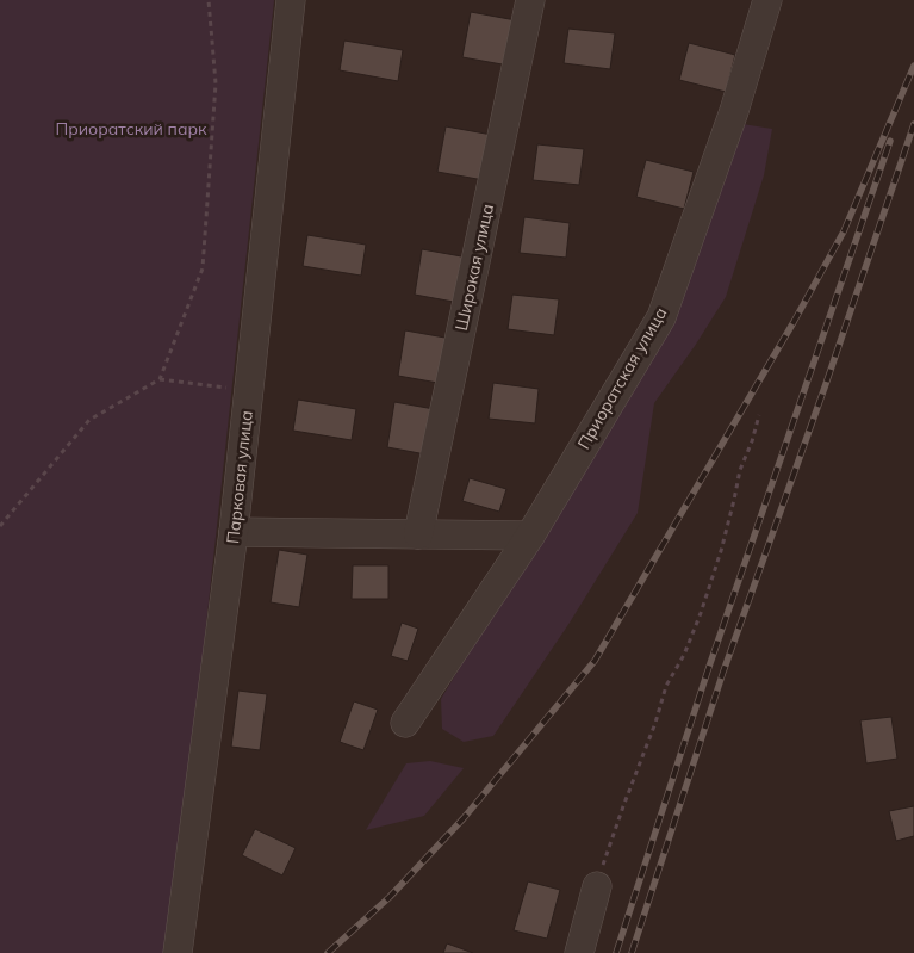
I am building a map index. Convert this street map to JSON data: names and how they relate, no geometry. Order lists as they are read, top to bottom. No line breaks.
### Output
{"streets":{"street":["Широкая улица","Приоратская улица","Парковая улица"]},"parks":["Приоратский парк"]}
